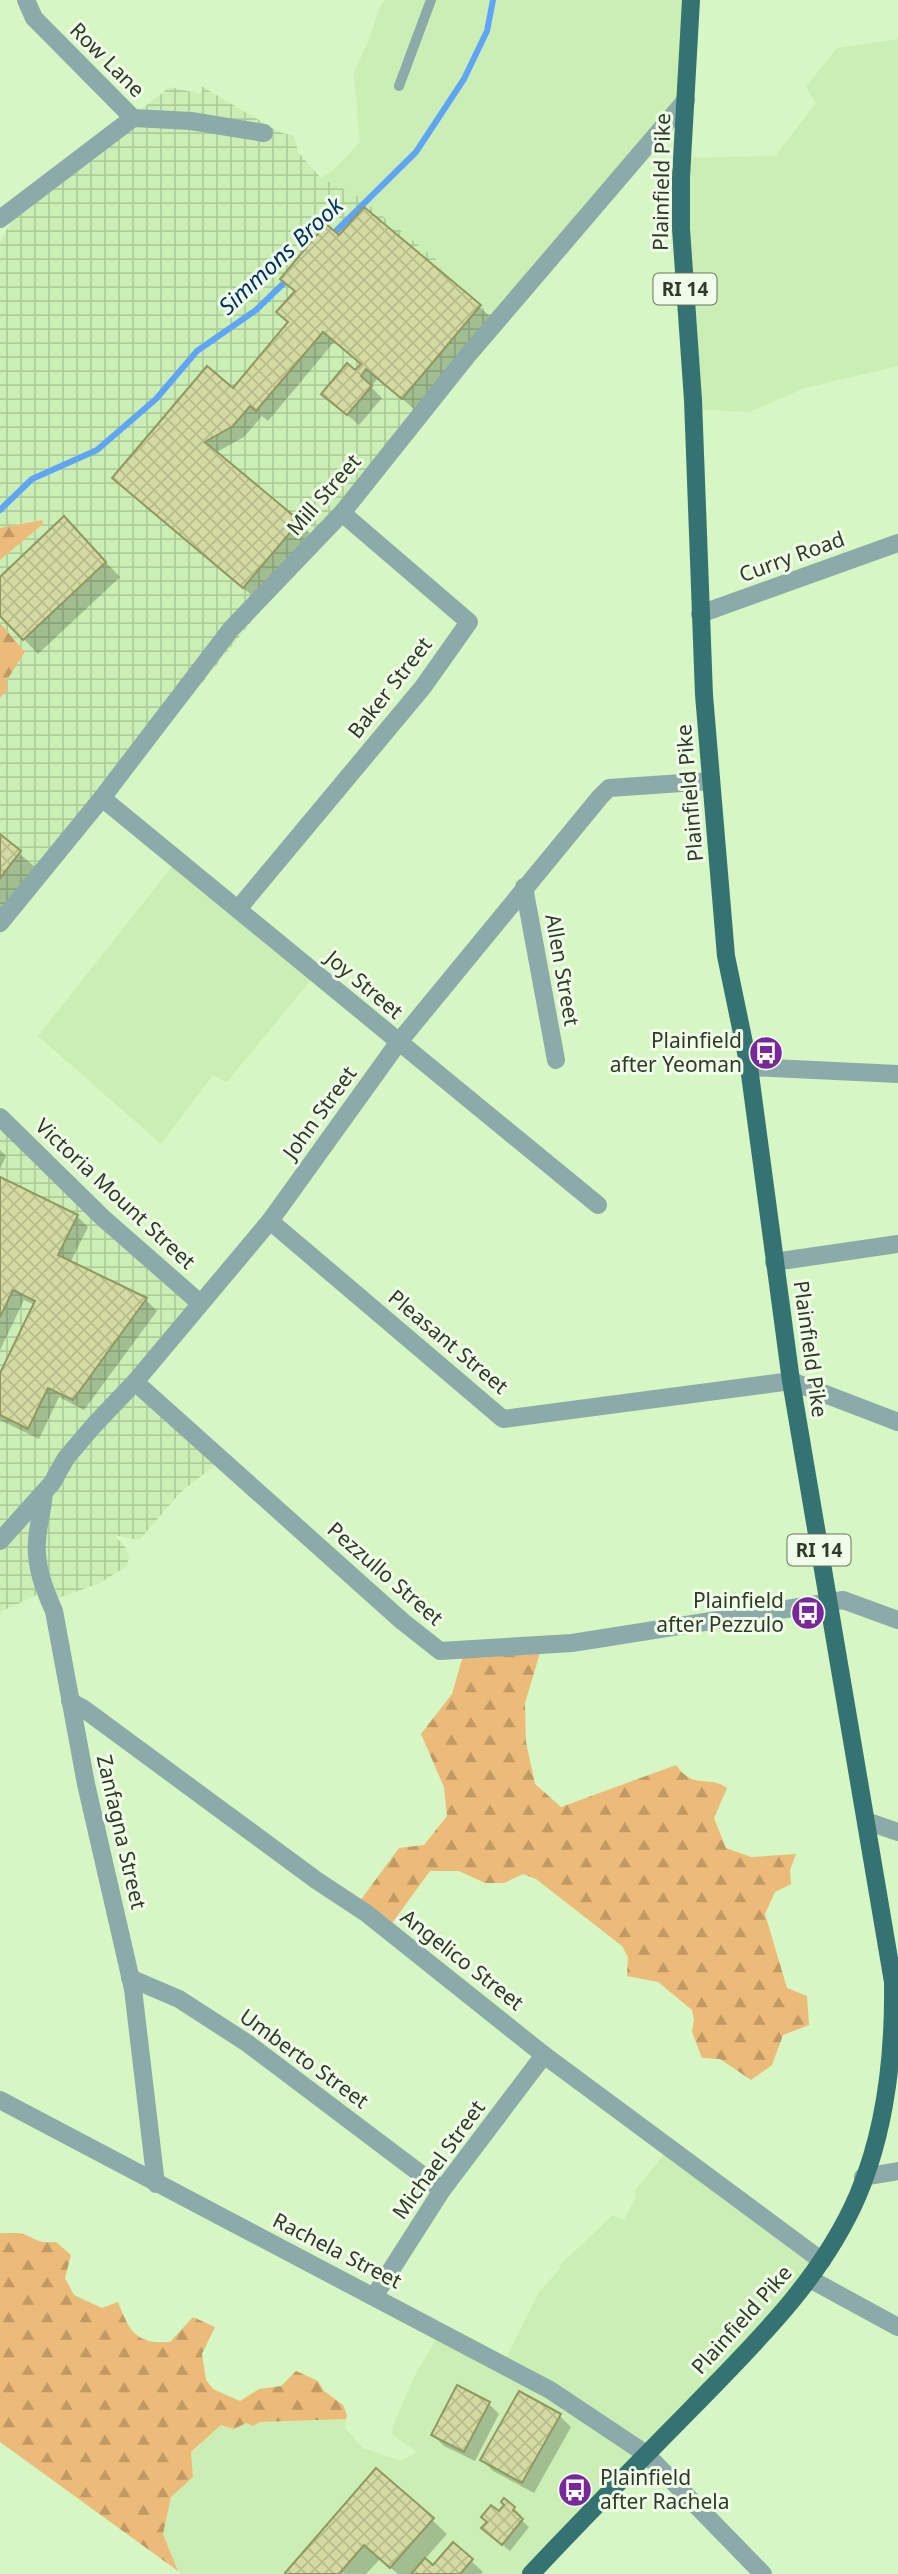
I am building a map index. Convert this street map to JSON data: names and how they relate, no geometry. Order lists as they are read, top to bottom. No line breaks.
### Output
{"streets":{"main road":["Plainfield Pike","RI 14"],"street":["Row Lane","Mill Street","Curry Road","Baker Street","Allen Street","Joy Street","John Street","Victoria Mount Street","Pleasant Street","Pezzullo Street","Zanfagna Street","Angelico Street","Umberto Street","Michael Street","Rachela Street"]},"crossings":[["Plainfield Pike","Mill Street"],["Plainfield Pike","Curry Road"],["Plainfield Pike","John Street"],["Plainfield Pike","Pleasant Street"],["Plainfield Pike","Pezzullo Street"],["Plainfield Pike","Angelico Street"],["Plainfield Pike","Rachela Street"],["Mill Street","Baker Street"],["Mill Street","Joy Street"],["Baker Street","Joy Street"],["Allen Street","John Street"],["Joy Street","John Street"],["John Street","Victoria Mount Street"],["John Street","Pleasant Street"],["John Street","Pezzullo Street"],["John Street","Zanfagna Street"],["Zanfagna Street","Angelico Street"],["Zanfagna Street","Umberto Street"],["Zanfagna Street","Rachela Street"],["Angelico Street","Michael Street"],["Umberto Street","Michael Street"],["Michael Street","Rachela Street"]],"water":["Simmons Brook"],"places":{"bus stop":["Plainfield after Yeoman","Plainfield after Pezzulo","Plainfield after Rachela"]}}
